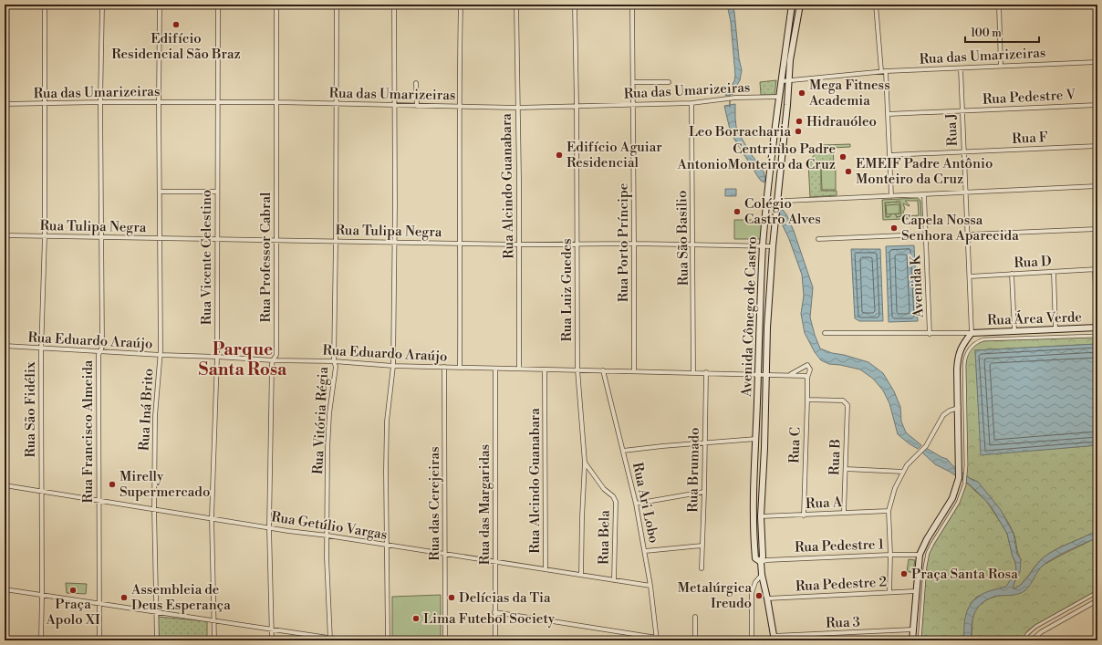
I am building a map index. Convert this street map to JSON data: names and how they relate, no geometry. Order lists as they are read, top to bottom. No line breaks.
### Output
{"streets":{"main road":["Avenida Cônego de Castro","Rua Área Verde"],"street":["Rua das Umarizeiras","Rua Pedestre V","Rua J","Rua F","Rua Alcindo Guanabara","Rua Tulipa Negra","Rua São Basilio","Rua Porto Príncipe","Rua Vicente Celestino","Rua Professor Cabral","Rua D","Avenida K","Rua Luiz Guedes","Rua Eduardo Araújo","Rua São Fidélix","Rua Iná Brito","Rua Vitória Régia","Rua Francisco Almeida","Rua C","Rua B","Rua Brumado","Rua Ari Lobo","Rua A","Rua das Cerejeiras","Rua das Margaridas","Rua Getúlio Vargas","Rua Bela","Rua Pedestre 1","Rua Pedestre 2","Rua 3"]},"crossings":[["Rua das Umarizeiras","Rua J"],["Rua das Umarizeiras","Rua Alcindo Guanabara"],["Rua das Umarizeiras","Rua São Basilio"],["Rua das Umarizeiras","Rua Porto Príncipe"],["Rua das Umarizeiras","Rua Vicente Celestino"],["Rua das Umarizeiras","Rua Professor Cabral"],["Rua das Umarizeiras","Rua Luiz Guedes"],["Rua das Umarizeiras","Avenida Cônego de Castro"],["Rua das Umarizeiras","Rua São Fidélix"],["Rua das Umarizeiras","Rua Iná Brito"],["Rua das Umarizeiras","Rua Vitória Régia"],["Rua das Umarizeiras","Rua Francisco Almeida"],["Rua Pedestre V","Rua J"],["Rua J","Rua F"],["Rua J","Rua D"],["Rua J","Rua Área Verde"],["Rua Alcindo Guanabara","Rua Tulipa Negra"],["Rua Alcindo Guanabara","Rua Eduardo Araújo"],["Rua Alcindo Guanabara","Rua Getúlio Vargas"],["Rua Tulipa Negra","Rua São Basilio"],["Rua Tulipa Negra","Rua Porto Príncipe"],["Rua Tulipa Negra","Rua Vicente Celestino"],["Rua Tulipa Negra","Rua Professor Cabral"],["Rua Tulipa Negra","Rua Luiz Guedes"],["Rua Tulipa Negra","Avenida Cônego de Castro"],["Rua Tulipa Negra","Rua São Fidélix"],["Rua Tulipa Negra","Rua Iná Brito"],["Rua Tulipa Negra","Rua Vitória Régia"],["Rua Tulipa Negra","Rua Francisco Almeida"],["Rua São Basilio","Rua Eduardo Araújo"],["Rua Porto Príncipe","Rua Eduardo Araújo"],["Rua Vicente Celestino","Rua Eduardo Araújo"],["Rua Vicente Celestino","Rua Getúlio Vargas"],["Rua Professor Cabral","Rua Eduardo Araújo"],["Rua Professor Cabral","Rua Getúlio Vargas"],["Rua D","Rua Área Verde"],["Avenida K","Rua Área Verde"],["Rua Luiz Guedes","Rua Eduardo Araújo"],["Rua Luiz Guedes","Rua Getúlio Vargas"],["Rua Luiz Guedes","Rua Bela"],["Avenida Cônego de Castro","Rua Eduardo Araújo"],["Avenida Cônego de Castro","Rua A"],["Avenida Cônego de Castro","Rua Pedestre 1"],["Avenida Cônego de Castro","Rua Pedestre 2"],["Avenida Cônego de Castro","Rua 3"],["Rua Eduardo Araújo","Rua São Fidélix"],["Rua Eduardo Araújo","Rua Iná Brito"],["Rua Eduardo Araújo","Rua Vitória Régia"],["Rua Eduardo Araújo","Rua Francisco Almeida"],["Rua Eduardo Araújo","Rua C"],["Rua Eduardo Araújo","Rua Brumado"],["Rua Eduardo Araújo","Rua Ari Lobo"],["Rua Eduardo Araújo","Rua das Cerejeiras"],["Rua Eduardo Araújo","Rua das Margaridas"],["Rua São Fidélix","Rua Getúlio Vargas"],["Rua Iná Brito","Rua Getúlio Vargas"],["Rua Vitória Régia","Rua Getúlio Vargas"],["Rua Francisco Almeida","Rua Getúlio Vargas"],["Rua C","Rua B"],["Rua C","Rua A"],["Rua B","Rua A"],["Rua Ari Lobo","Rua Getúlio Vargas"],["Rua das Cerejeiras","Rua Getúlio Vargas"],["Rua das Margaridas","Rua Getúlio Vargas"],["Rua Getúlio Vargas","Rua Bela"]],"districts":["Parque Santa Rosa"],"places":["Edifício Residencial São Braz","Mega Fitness Academia","Hidrauóleo","Leo Borracharia","Edifício Aguiar Residencial","Centrinho Padre AntonioMonteiro da Cruz","EMEIF Padre Antônio Monteiro da Cruz","Colégio Castro Alves","Capela Nossa Senhora Aparecida","Mirelly Supermercado","Praça Santa Rosa","Praça Apolo XI","Metalúrgica Ireudo","Assembleia de Deus Esperança","Delícias da Tia","Lima Futebol Society"],"scale_bar":"100 m"}
